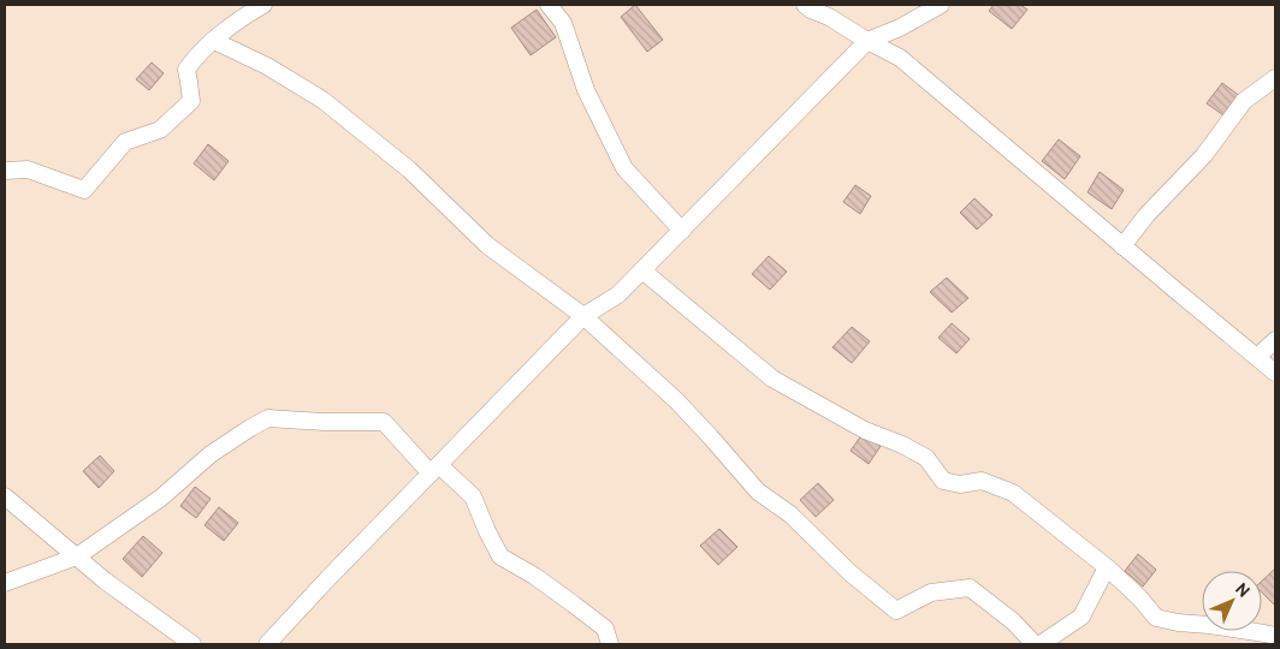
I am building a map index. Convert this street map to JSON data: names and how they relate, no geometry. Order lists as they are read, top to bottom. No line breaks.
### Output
{"north":"top right"}
